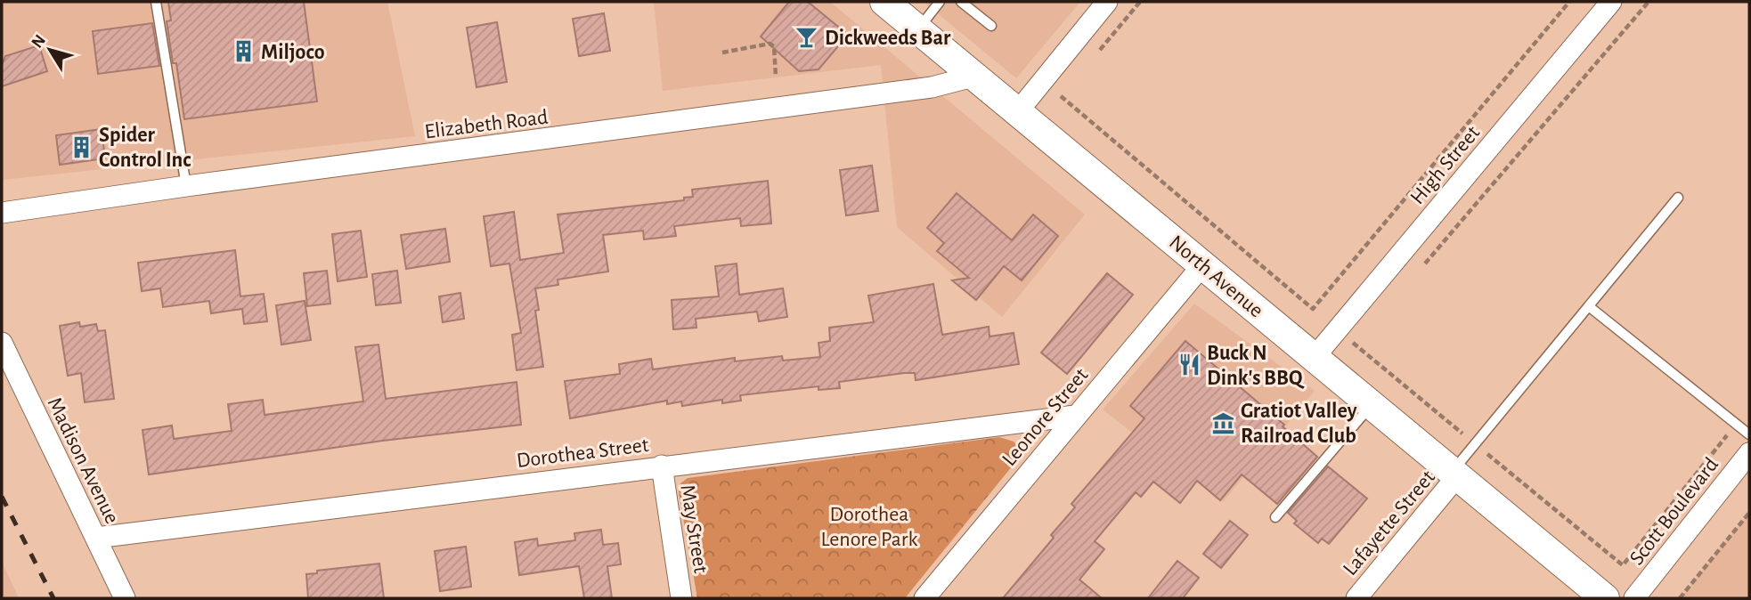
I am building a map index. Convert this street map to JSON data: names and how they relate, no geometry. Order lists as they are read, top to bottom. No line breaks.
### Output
{"streets":{"main road":["North Avenue"],"street":["Elizabeth Road","High Street","Leonore Street","Dorothea Street","Madison Avenue","Scott Boulevard","Lafayette Street","May Street"]},"crossings":[["Elizabeth Road","North Avenue"],["High Street","North Avenue"],["North Avenue","Leonore Street"],["North Avenue","Lafayette Street"],["Leonore Street","Dorothea Street"],["Dorothea Street","Madison Avenue"],["Dorothea Street","May Street"]],"parks":["Dorothea Lenore Park"],"places":{"bar":["Dickweeds Bar"],"building":["Miljoco","Spider Control Inc"],"restaurant":["Buck N Dink's BBQ"],"museum":["Gratiot Valley Railroad Club"]},"north":"top left"}
